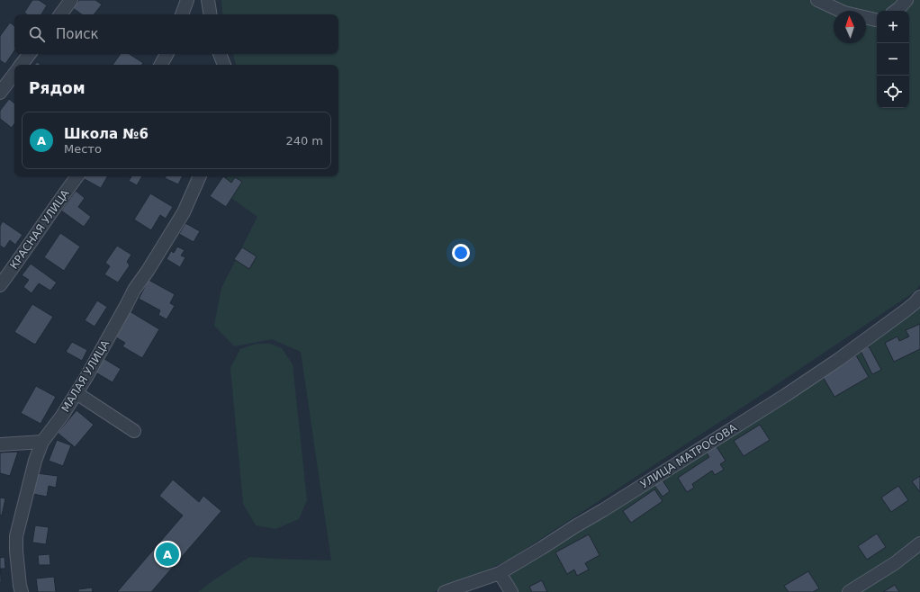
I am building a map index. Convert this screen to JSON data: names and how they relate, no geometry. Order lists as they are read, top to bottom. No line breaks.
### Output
{"streets":{"street":["КРАСНАЯ УЛИЦА","МАЛАЯ УЛИЦА","УЛИЦА МАТРОСОВА"]},"north":"top","page":{"map_buttons":["+","−"],"search":"Поиск","heading":"Рядом","list":[{"mark":"A","name":"Школа №6","note":"Место","value":"240 m"}],"pins":"A"}}
